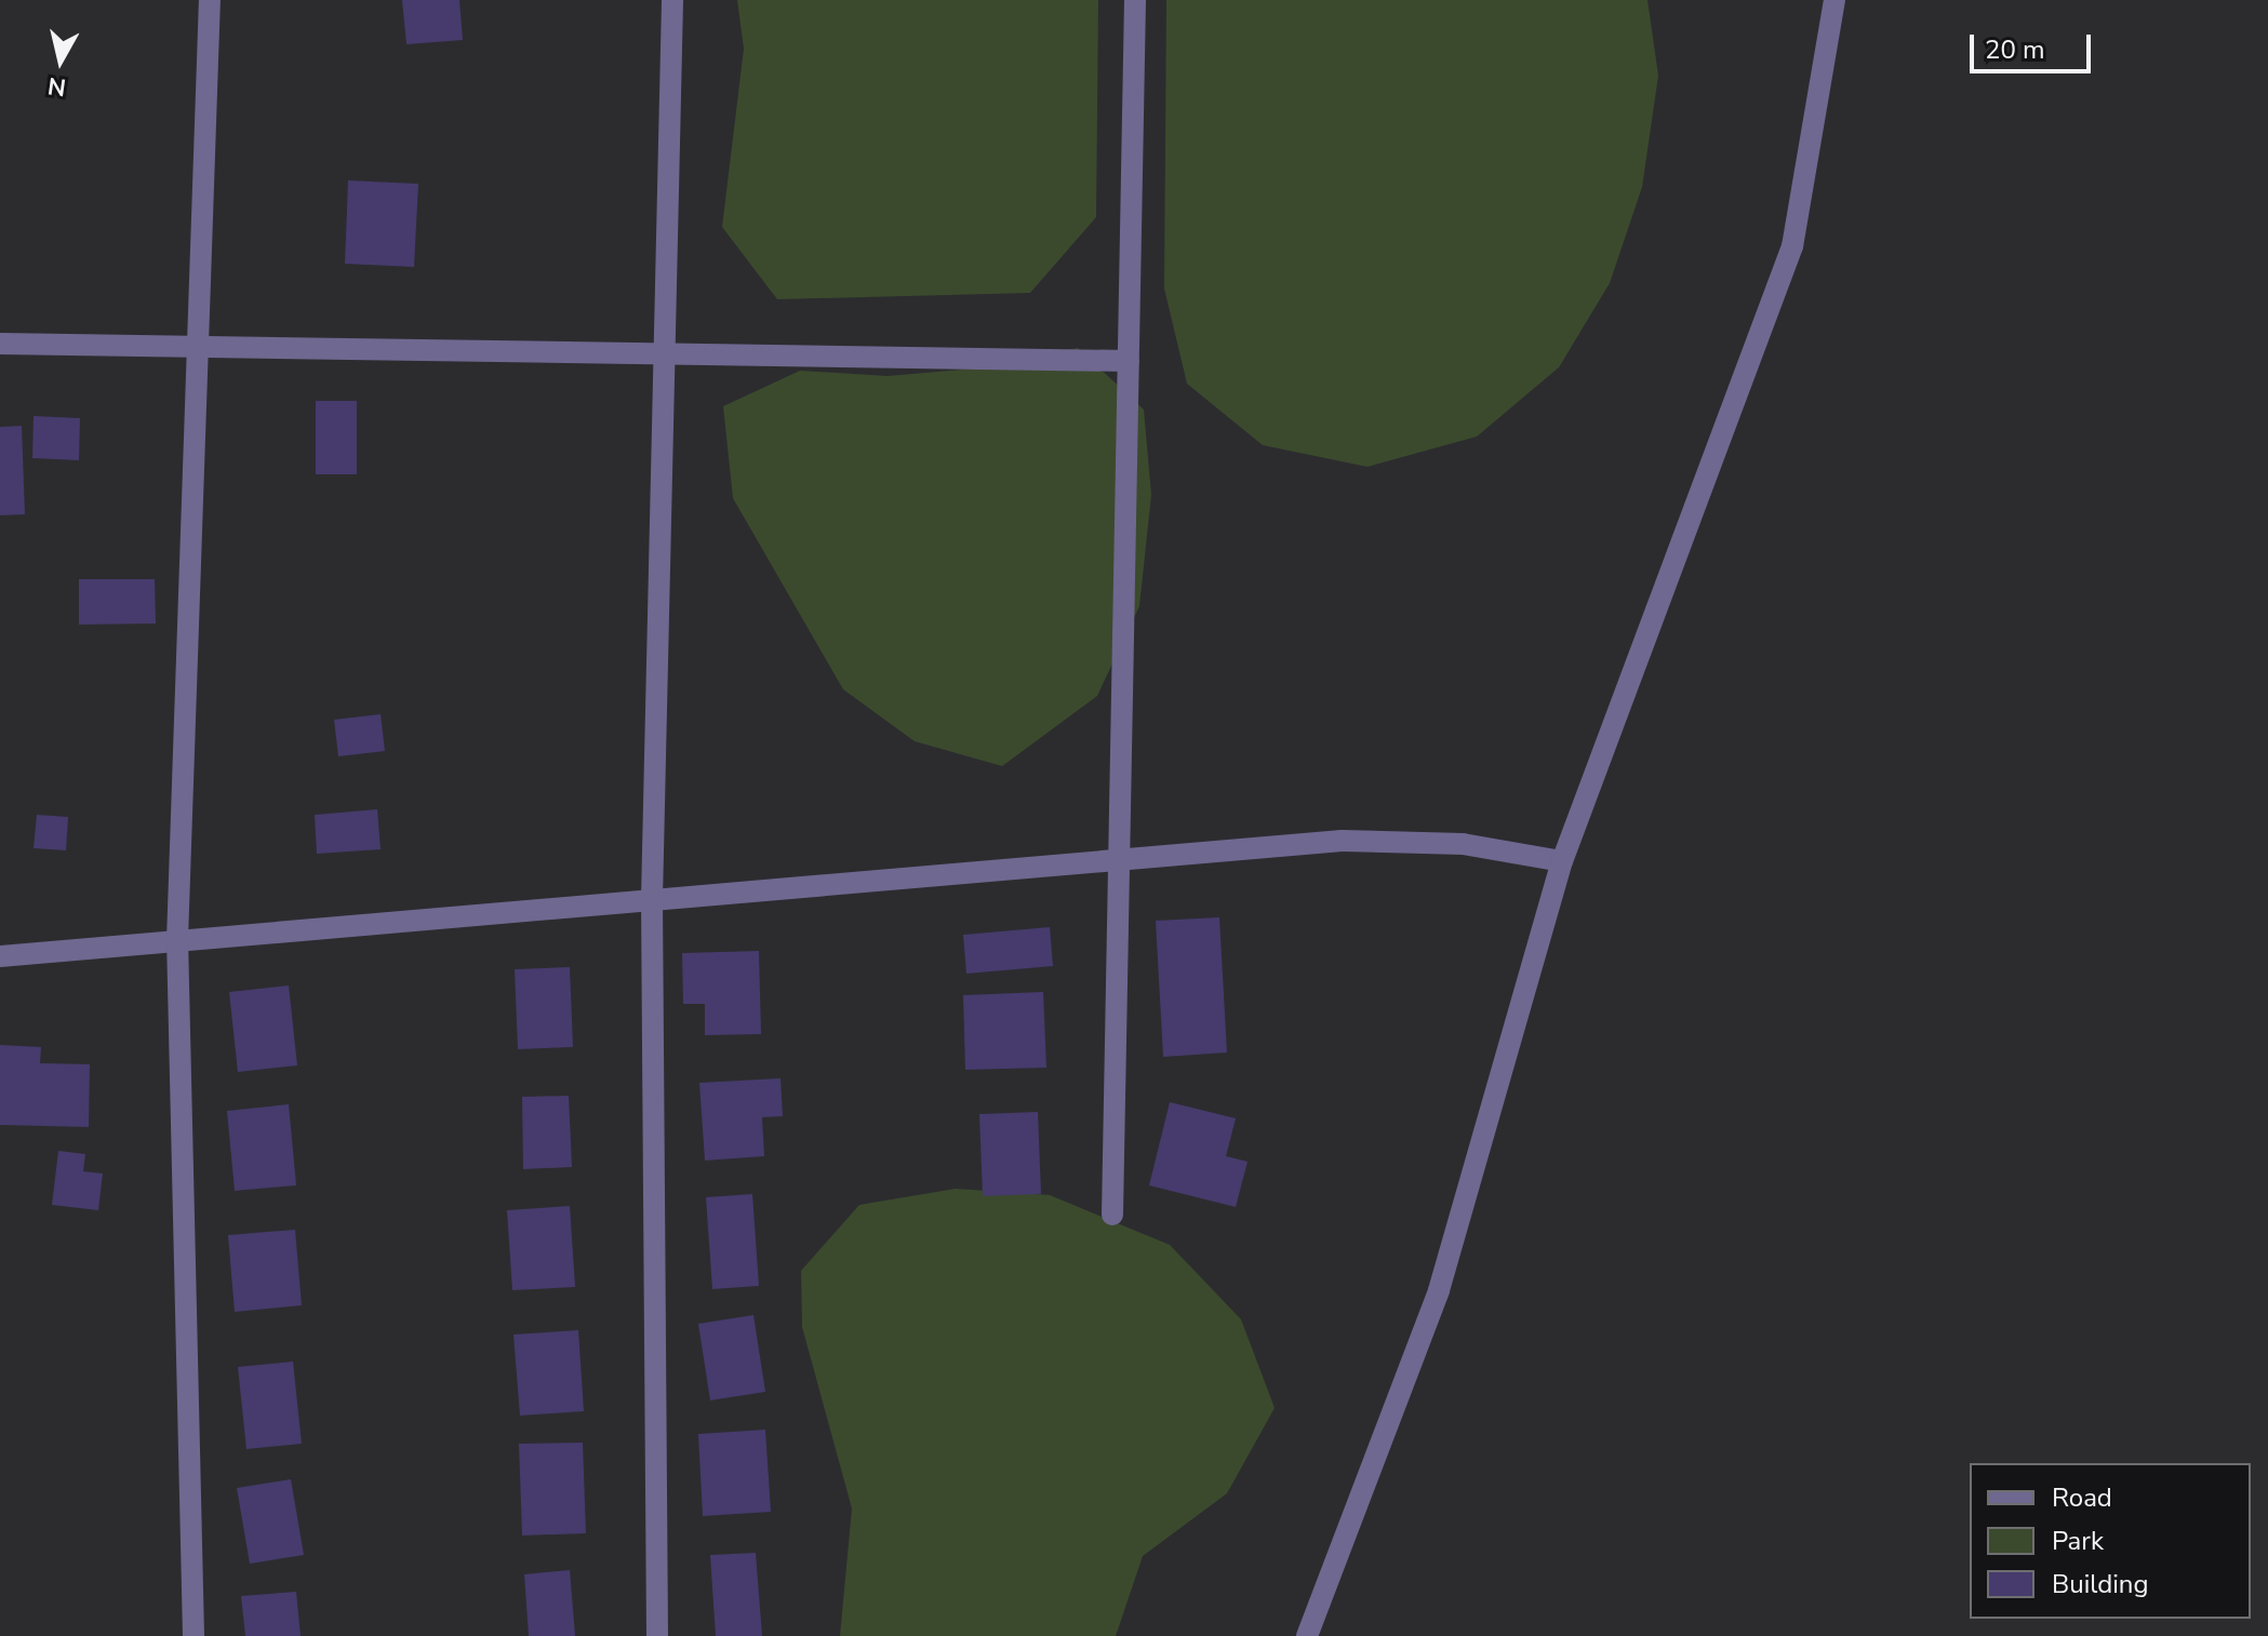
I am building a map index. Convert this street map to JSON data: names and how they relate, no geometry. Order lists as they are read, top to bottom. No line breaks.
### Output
{"legend":["Road","Park","Building"],"scale_bar":"20 m","north":"bottom"}
